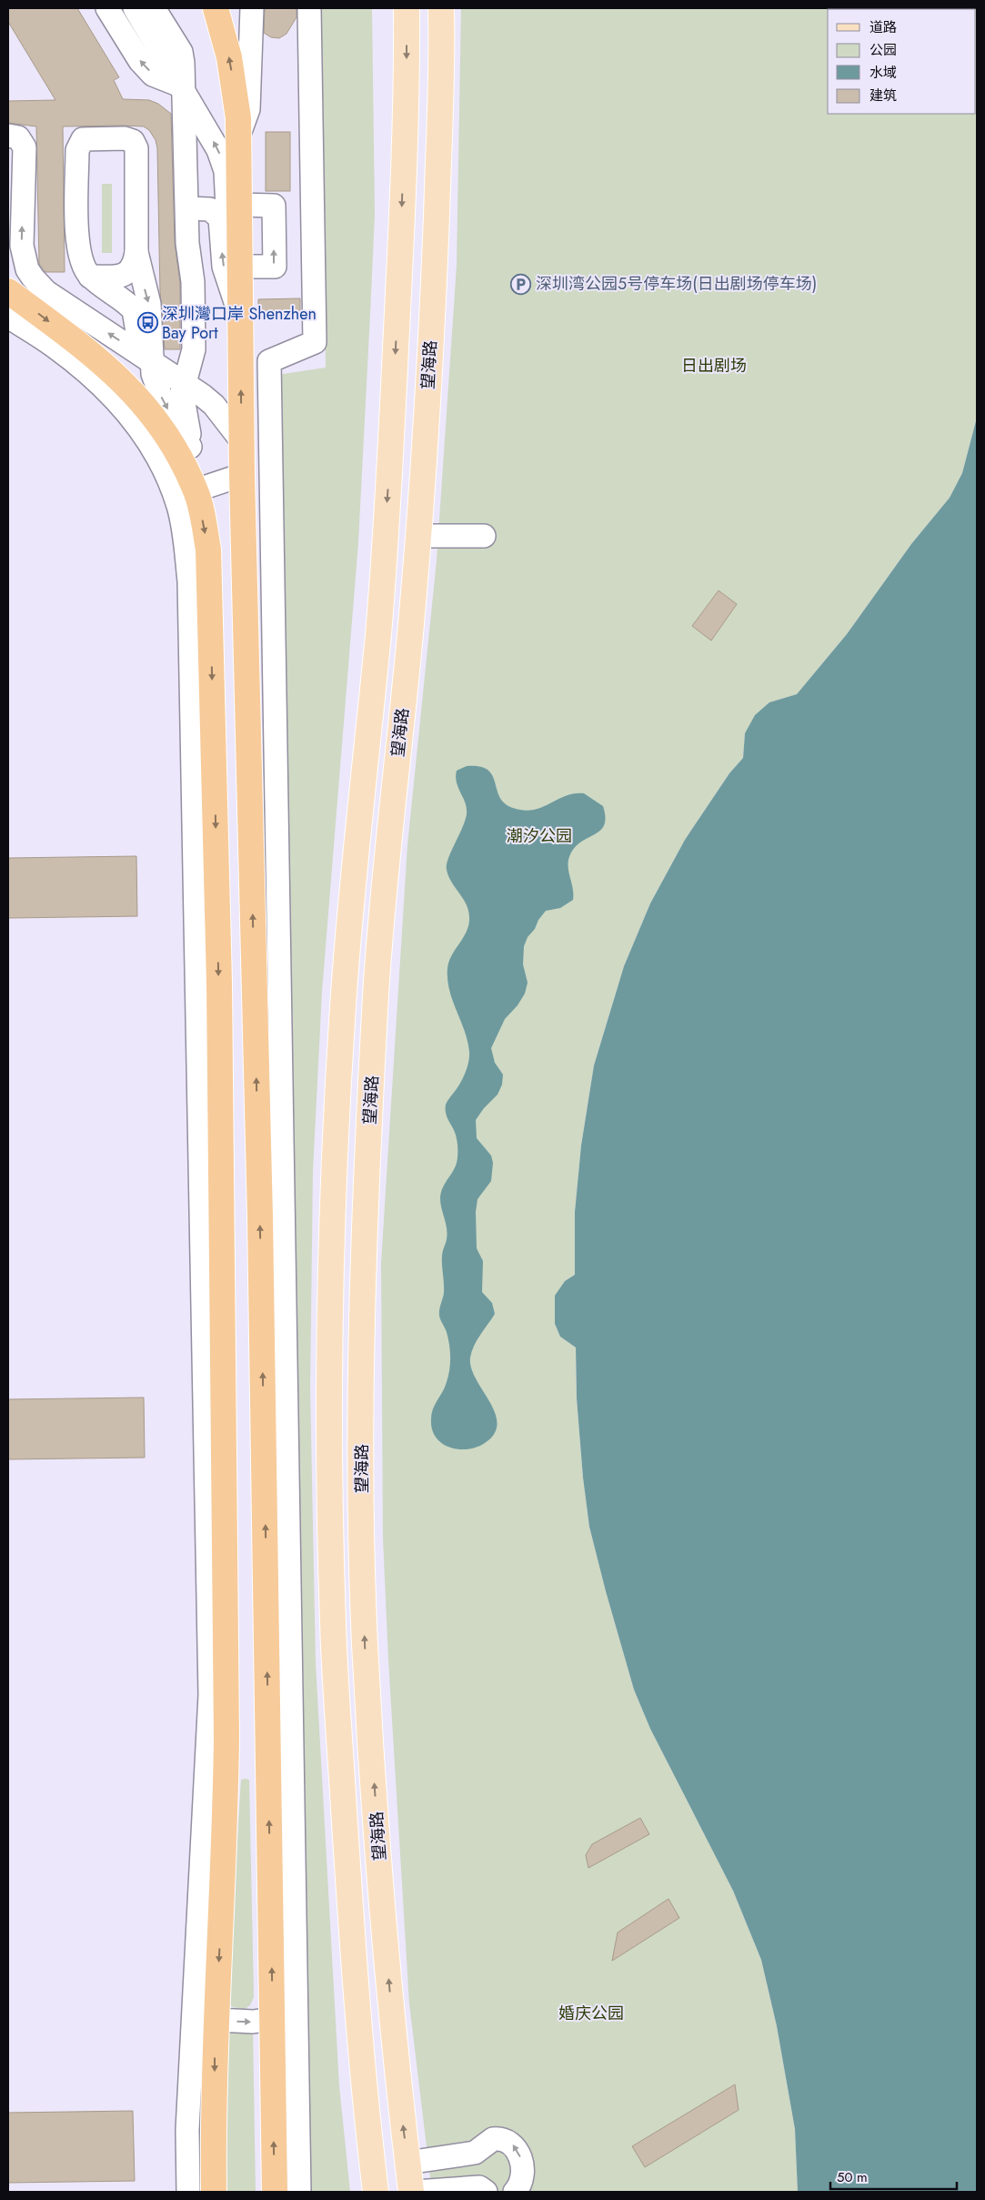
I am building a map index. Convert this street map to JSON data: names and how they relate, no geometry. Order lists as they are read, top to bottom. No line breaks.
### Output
{"streets":{"main road":["望海路"]},"parks":["日出剧场","潮汐公园","婚庆公园"],"places":{"parking":["深圳湾公园5号停车场(日出剧场停车场)"],"bus stop":["深圳灣口岸 Shenzhen Bay Port"]},"legend":["道路","公园","水域","建筑"],"scale_bar":"50 m"}
